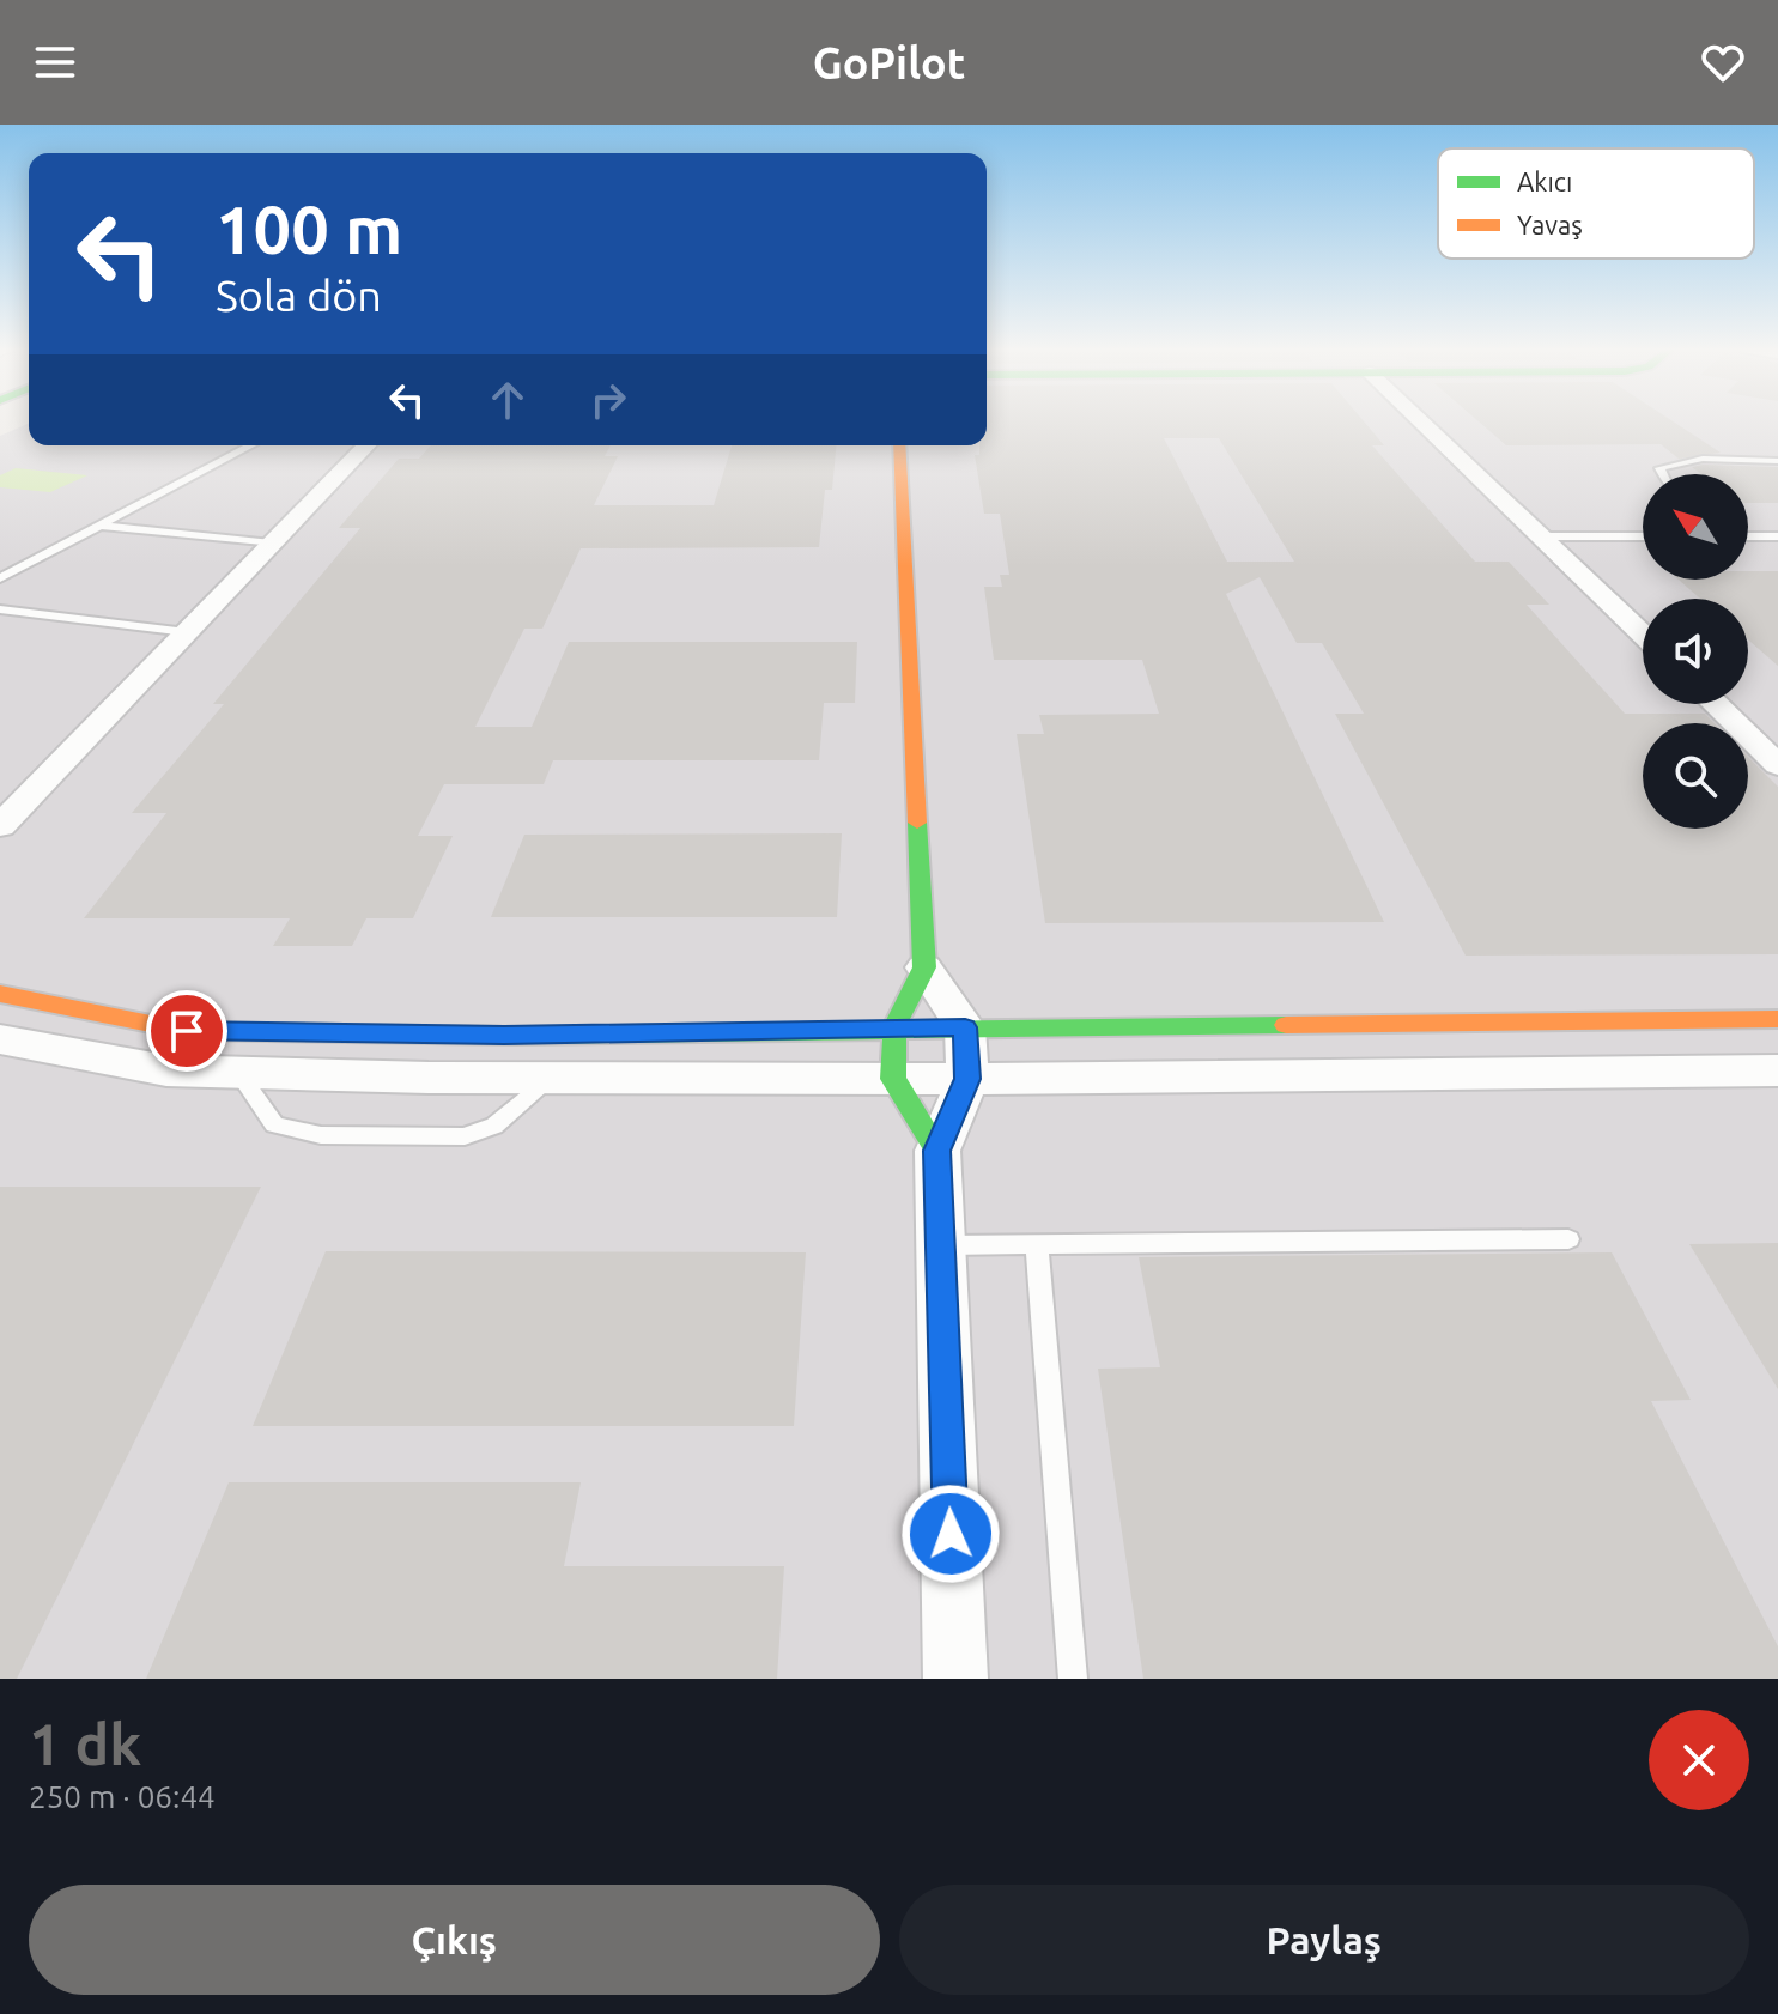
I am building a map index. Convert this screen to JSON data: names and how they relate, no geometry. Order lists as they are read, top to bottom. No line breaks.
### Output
{"legend":["Akıcı","Yavaş"],"north":"top left","page":{"header":"GoPilot","turn":["100 m","Sola dön"],"heading":["1 dk","250 m · 06:44"],"buttons":["Çıkış","Paylaş"]}}
